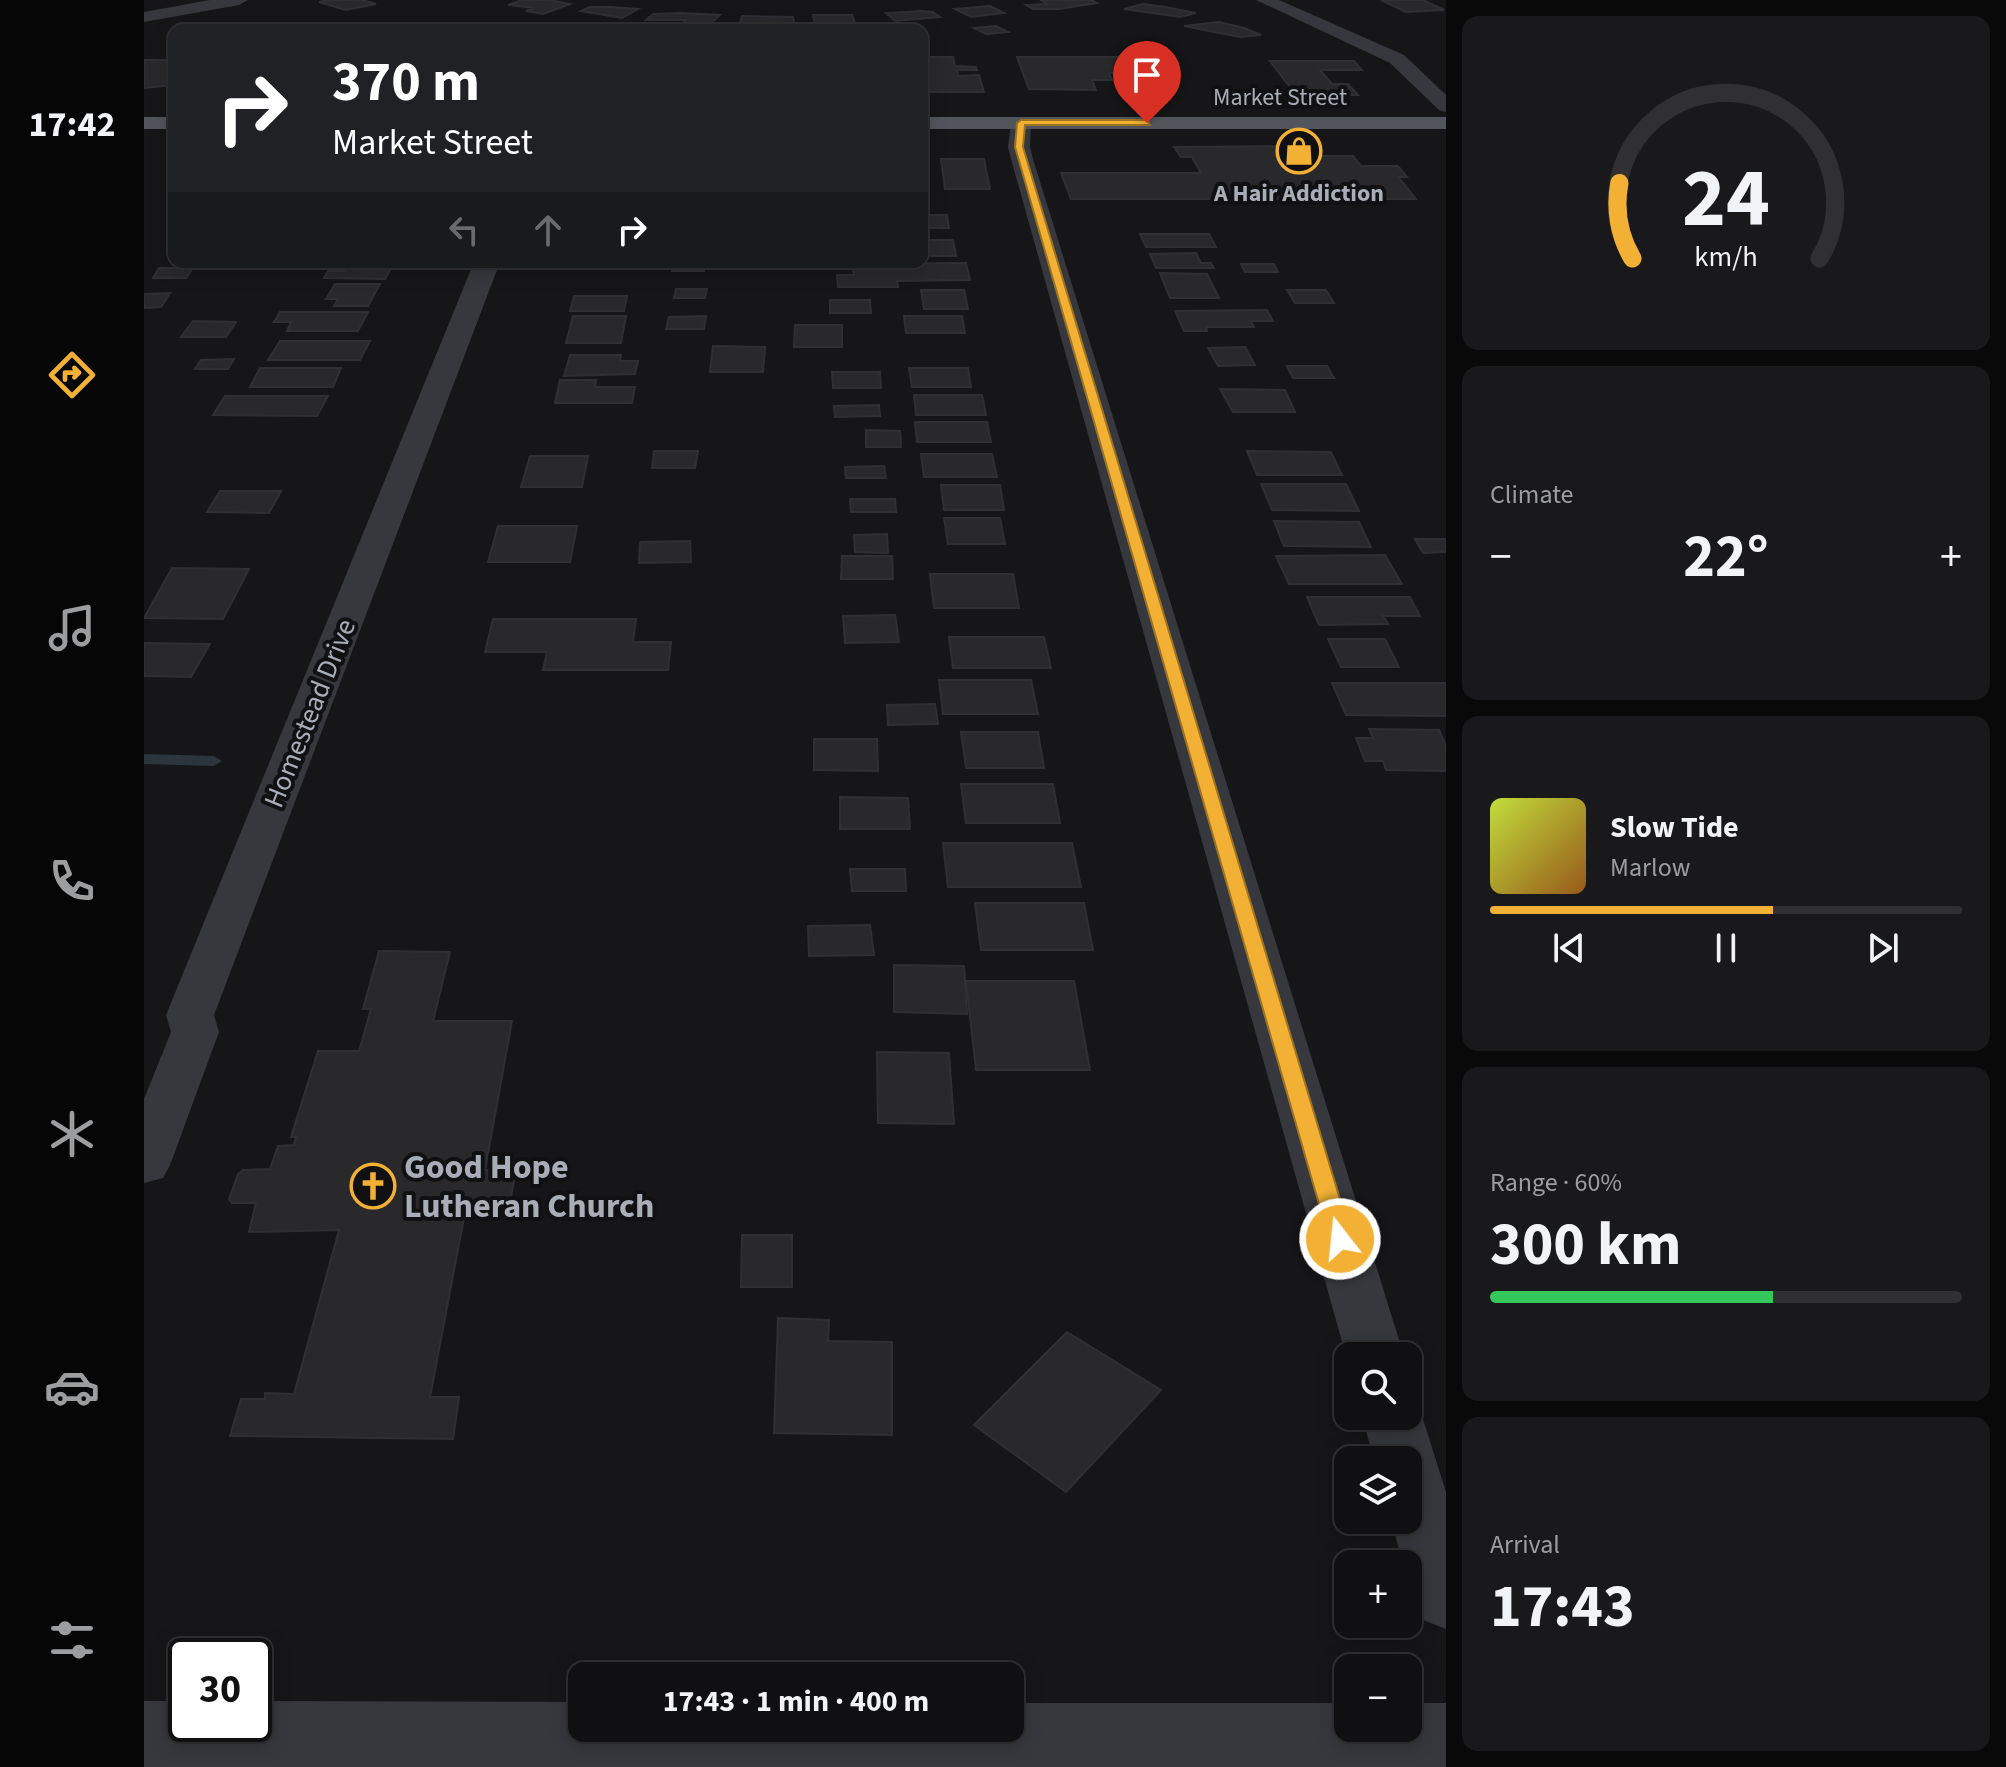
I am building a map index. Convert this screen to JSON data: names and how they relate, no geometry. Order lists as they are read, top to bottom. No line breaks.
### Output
{"streets":{"main road":["Market Street"],"street":["Homestead Drive"]},"places":{"shop":["A Hair Addiction"],"church":["Good Hope Lutheran Church"]},"page":{"tabs":"17:42","turn":["370 m","Market Street"],"tile":["Climate",["Range · 60%","300 km"],["Arrival","17:43"]],"heat":["−","22°","+"],"song":["Slow Tide","Marlow"],"map_buttons":["+","−"],"limit":"30","trip":"17:43 · 1 min · 400 m","gauge":["24","km/h"]}}
